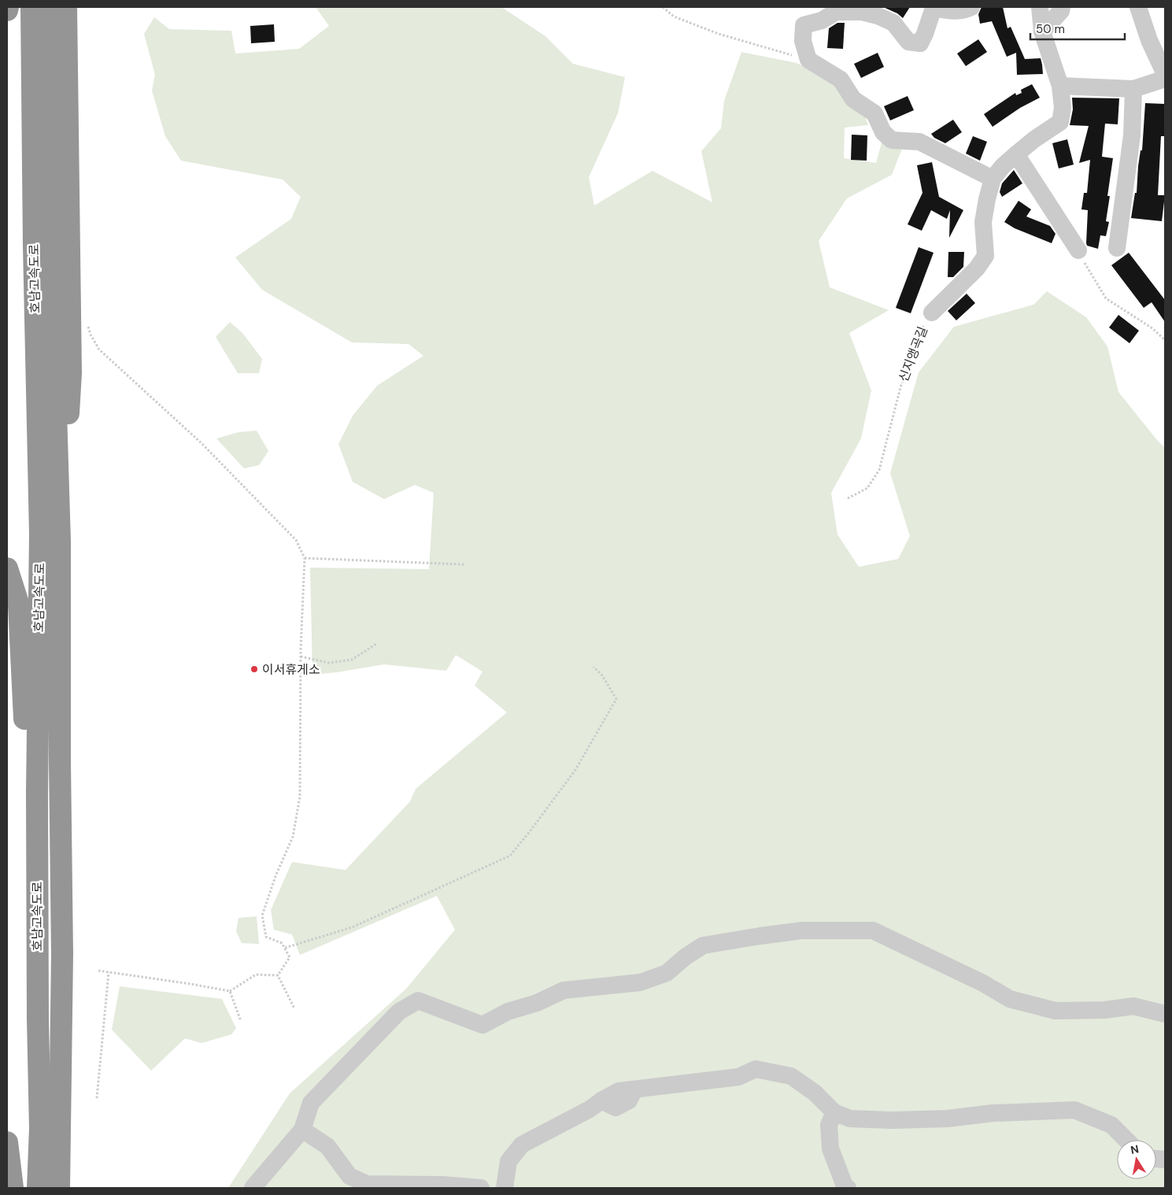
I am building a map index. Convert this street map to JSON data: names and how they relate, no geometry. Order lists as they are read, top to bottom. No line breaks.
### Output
{"streets":{"highway":["호남고속도로"],"street":["신지앵곡길"]},"places":["이서휴게소"],"scale_bar":"50 m","north":"top"}
